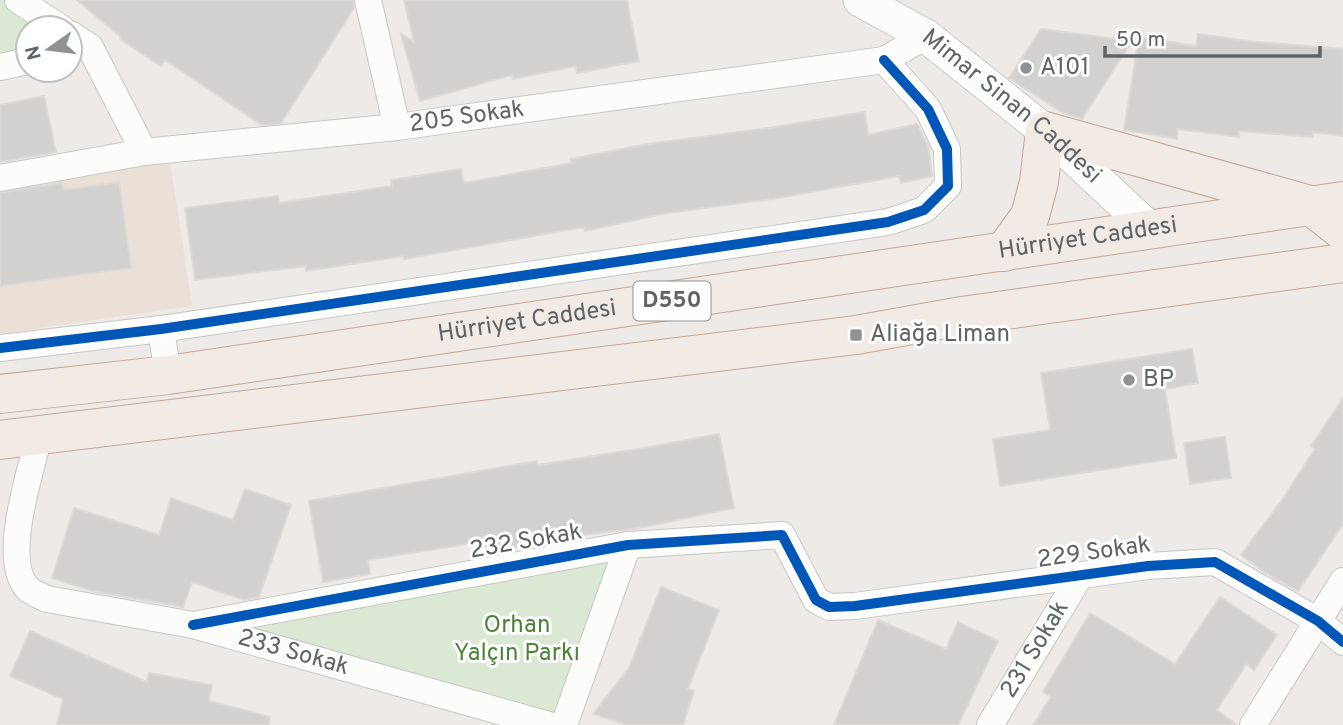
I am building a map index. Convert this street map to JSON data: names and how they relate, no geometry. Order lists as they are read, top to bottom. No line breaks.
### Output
{"streets":{"highway":["Hürriyet Caddesi","D550"],"street":["Mimar Sinan Caddesi","205 Sokak","232 Sokak","229 Sokak","231 Sokak","233 Sokak"]},"crossings":[["Mimar Sinan Caddesi","205 Sokak"],["Mimar Sinan Caddesi","Hürriyet Caddesi"],["Hürriyet Caddesi","233 Sokak"],["232 Sokak","229 Sokak"],["232 Sokak","233 Sokak"],["229 Sokak","231 Sokak"]],"parks":["Orhan Yalçın Parkı"],"places":{"other":["A101","BP"],"transit":["Aliağa Liman"]},"scale_bar":"50 m","north":"left"}
